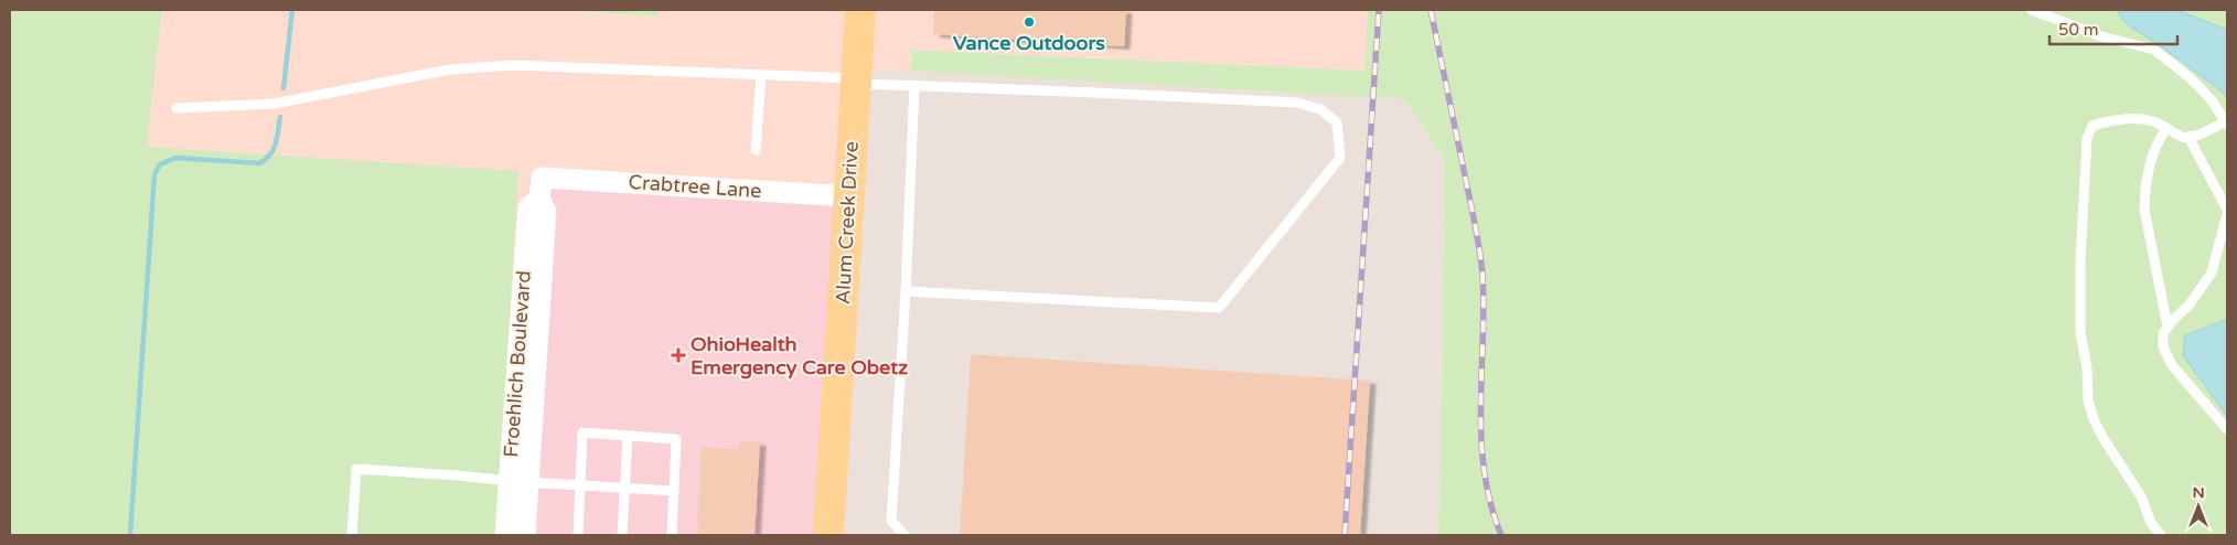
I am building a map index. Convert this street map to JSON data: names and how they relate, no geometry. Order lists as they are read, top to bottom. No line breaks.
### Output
{"streets":{"main road":["Alum Creek Drive"],"street":["Crabtree Lane","Froehlich Boulevard"]},"crossings":[["Crabtree Lane","Alum Creek Drive"],["Crabtree Lane","Froehlich Boulevard"]],"places":{"other":["Vance Outdoors"],"health":["OhioHealth Emergency Care Obetz"]},"scale_bar":"50 m","north":"top"}
